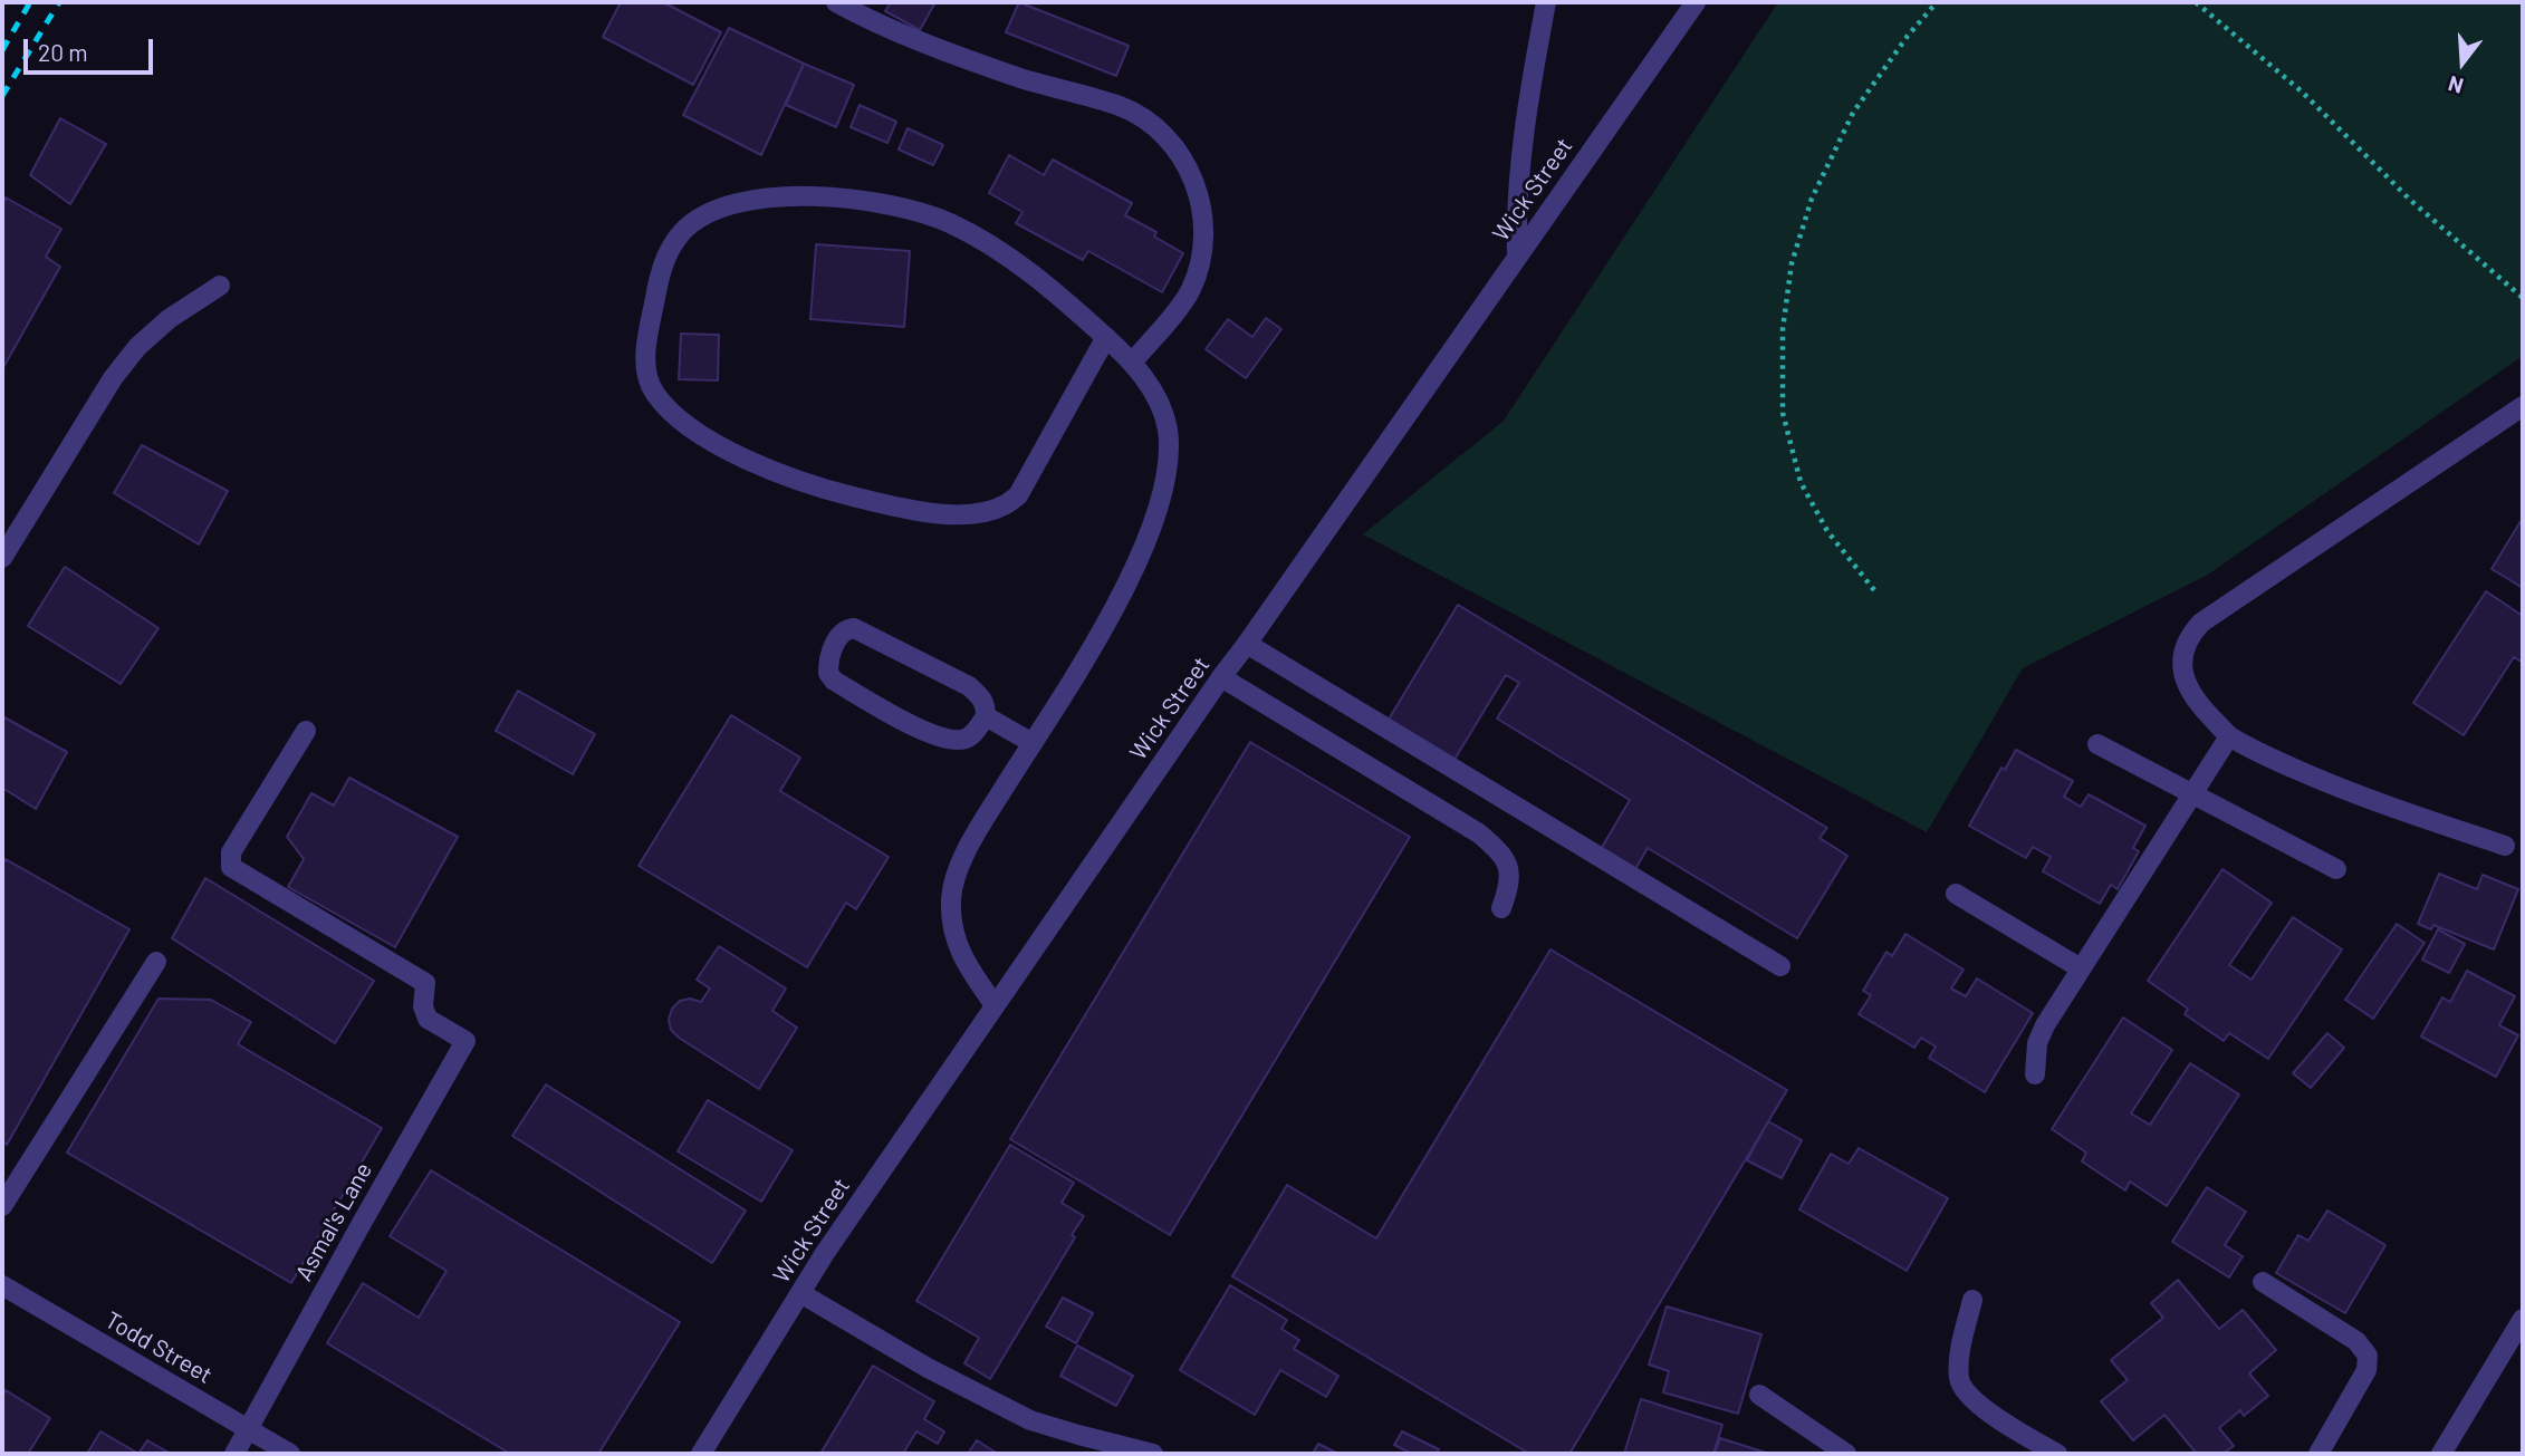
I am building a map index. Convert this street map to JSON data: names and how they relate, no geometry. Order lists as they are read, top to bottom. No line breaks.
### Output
{"streets":{"street":["Wick Street","Asmal's Lane","Todd Street"]},"crossings":[["Asmal's Lane","Todd Street"]],"scale_bar":"20 m","north":"bottom"}
